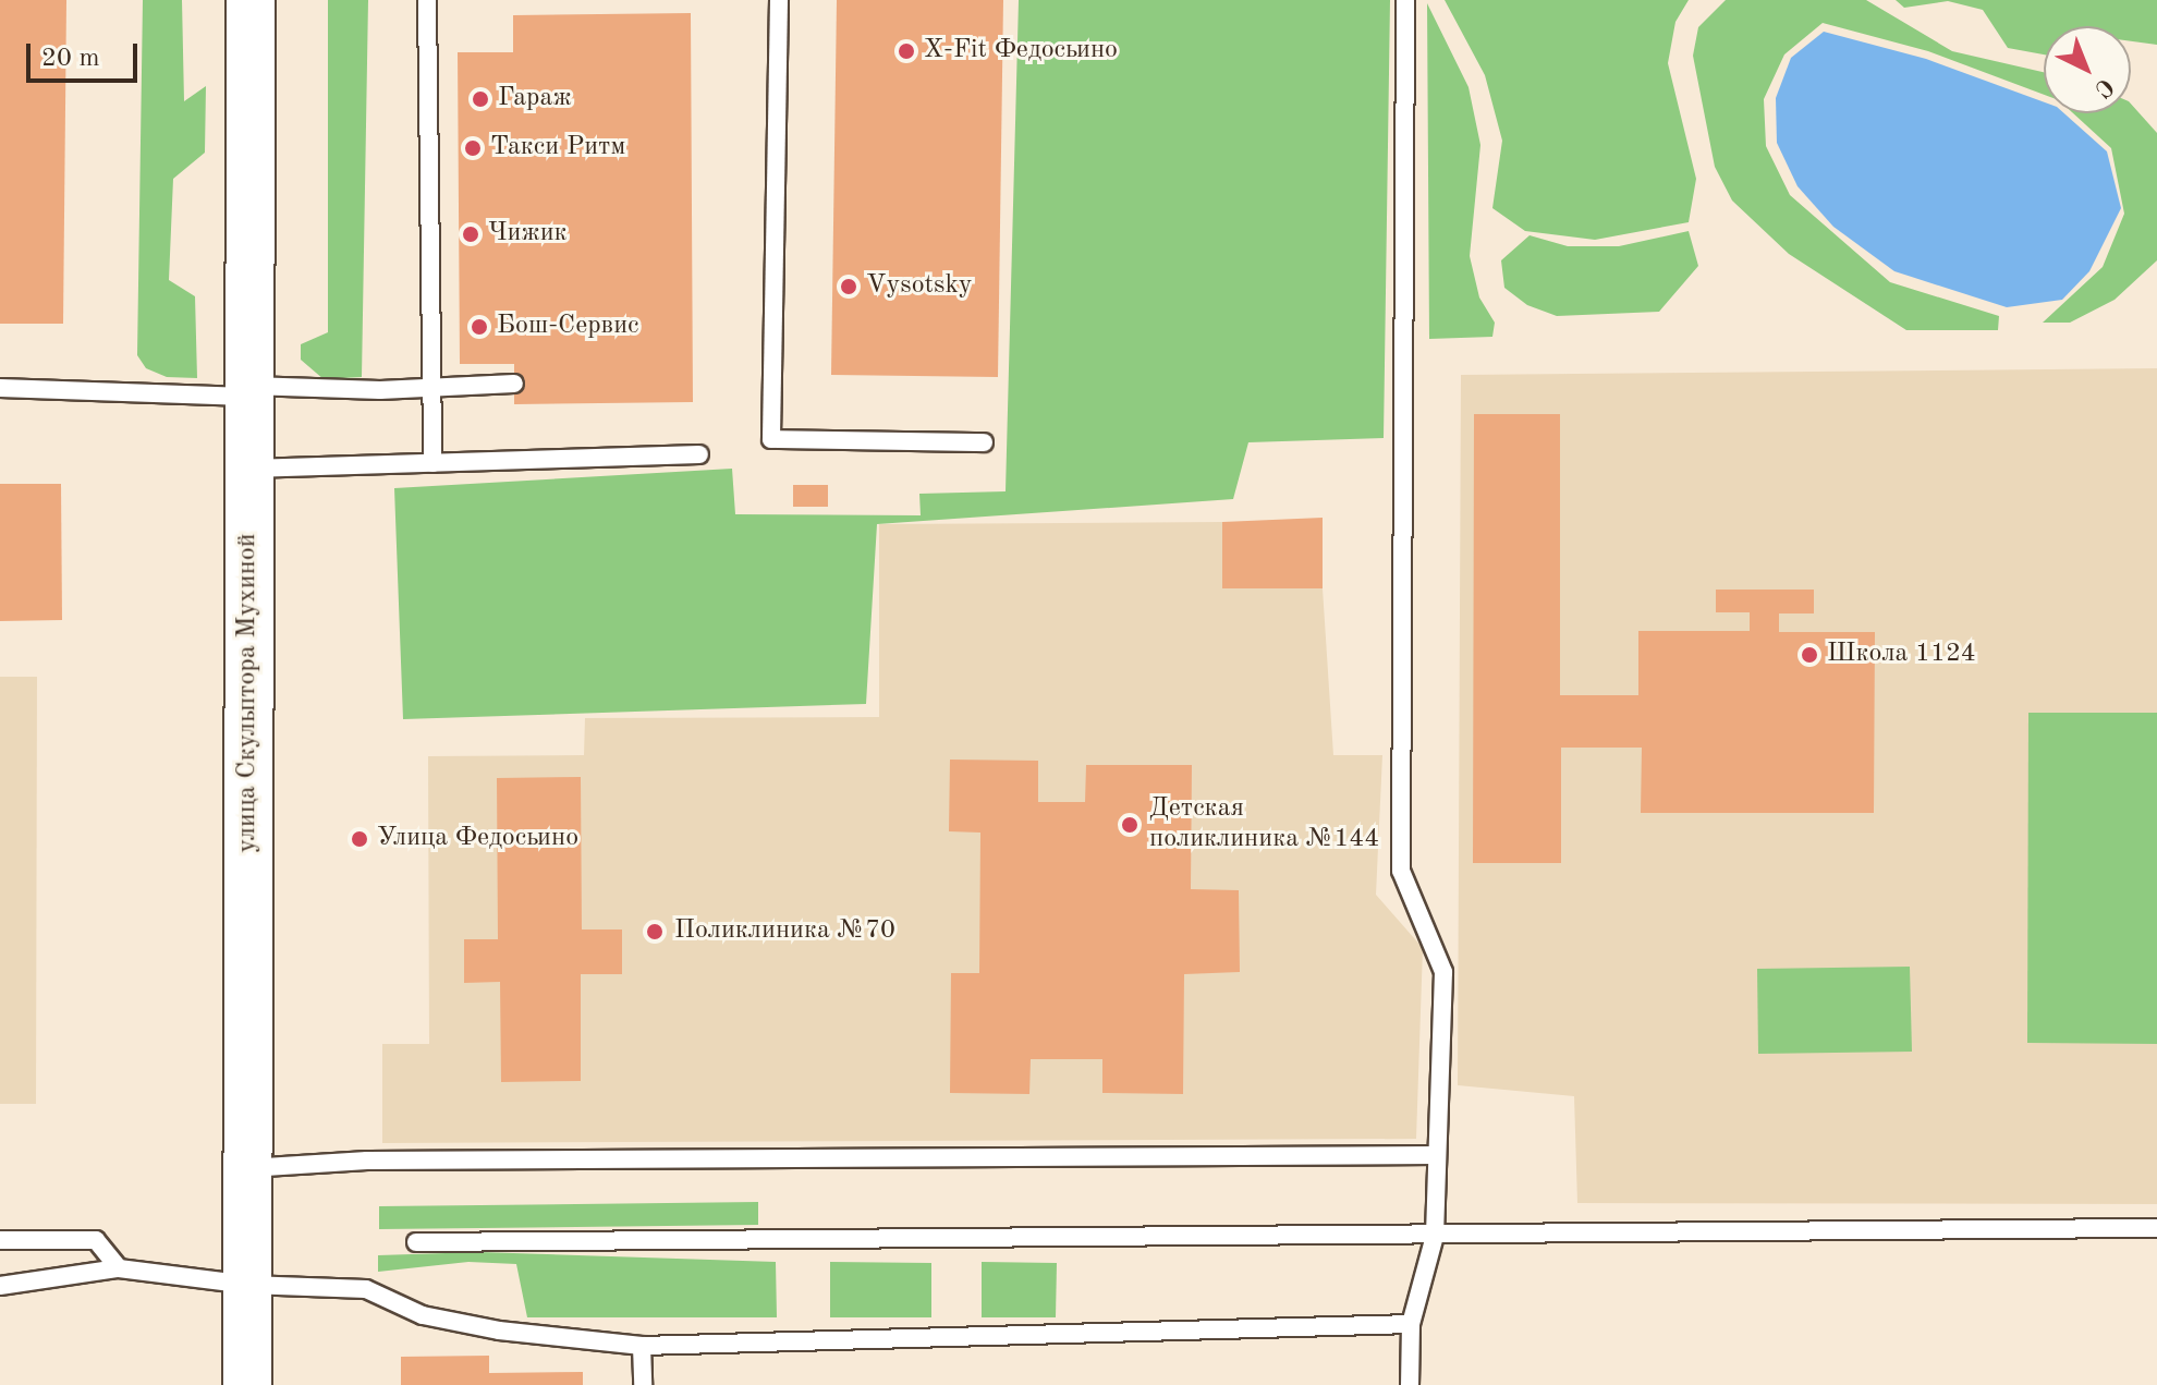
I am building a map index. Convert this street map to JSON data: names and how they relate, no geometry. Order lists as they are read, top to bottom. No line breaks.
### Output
{"streets":{"street":["улица Скульптора Мухиной"]},"places":["X-Fit Федосьино","Гараж","Такси Ритм","Чижик","Vysotsky","Бош-Сервис","Школа 1124","Детская поликлиника №144","Улица Федосьино","Поликлиника №70"],"scale_bar":"20 m","north":"bottom right"}
